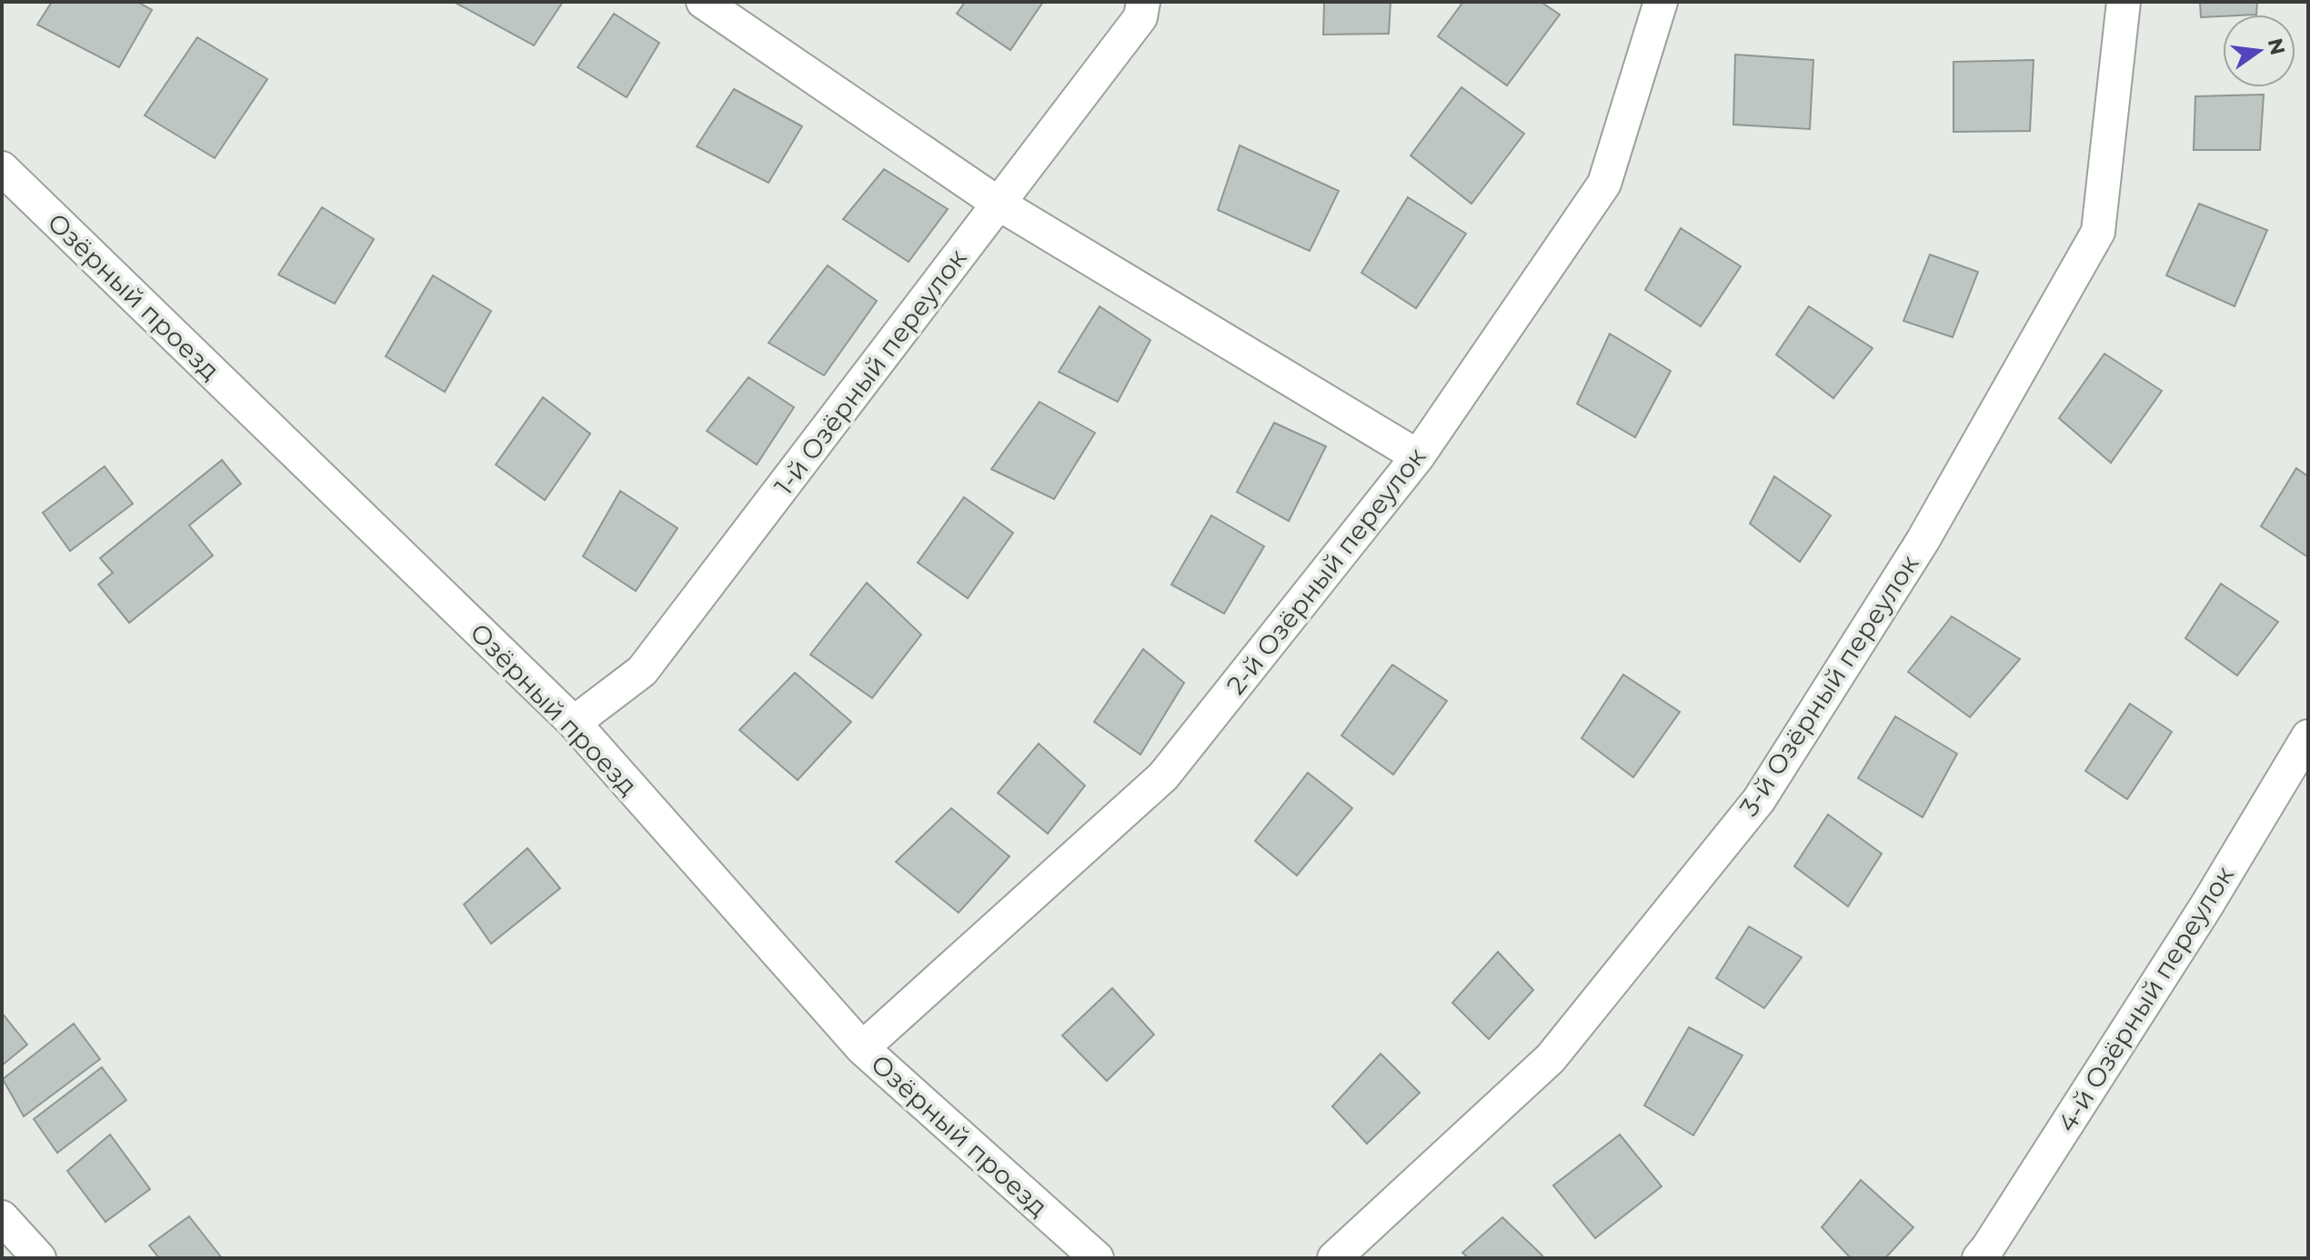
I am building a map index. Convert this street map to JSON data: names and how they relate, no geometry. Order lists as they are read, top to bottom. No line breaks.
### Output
{"streets":{"street":["Озёрный проезд","1-й Озёрный переулок","2-й Озёрный переулок","3-й Озёрный переулок","4-й Озёрный переулок"]},"crossings":[["Озёрный проезд","1-й Озёрный переулок"],["Озёрный проезд","2-й Озёрный переулок"]],"north":"right"}
